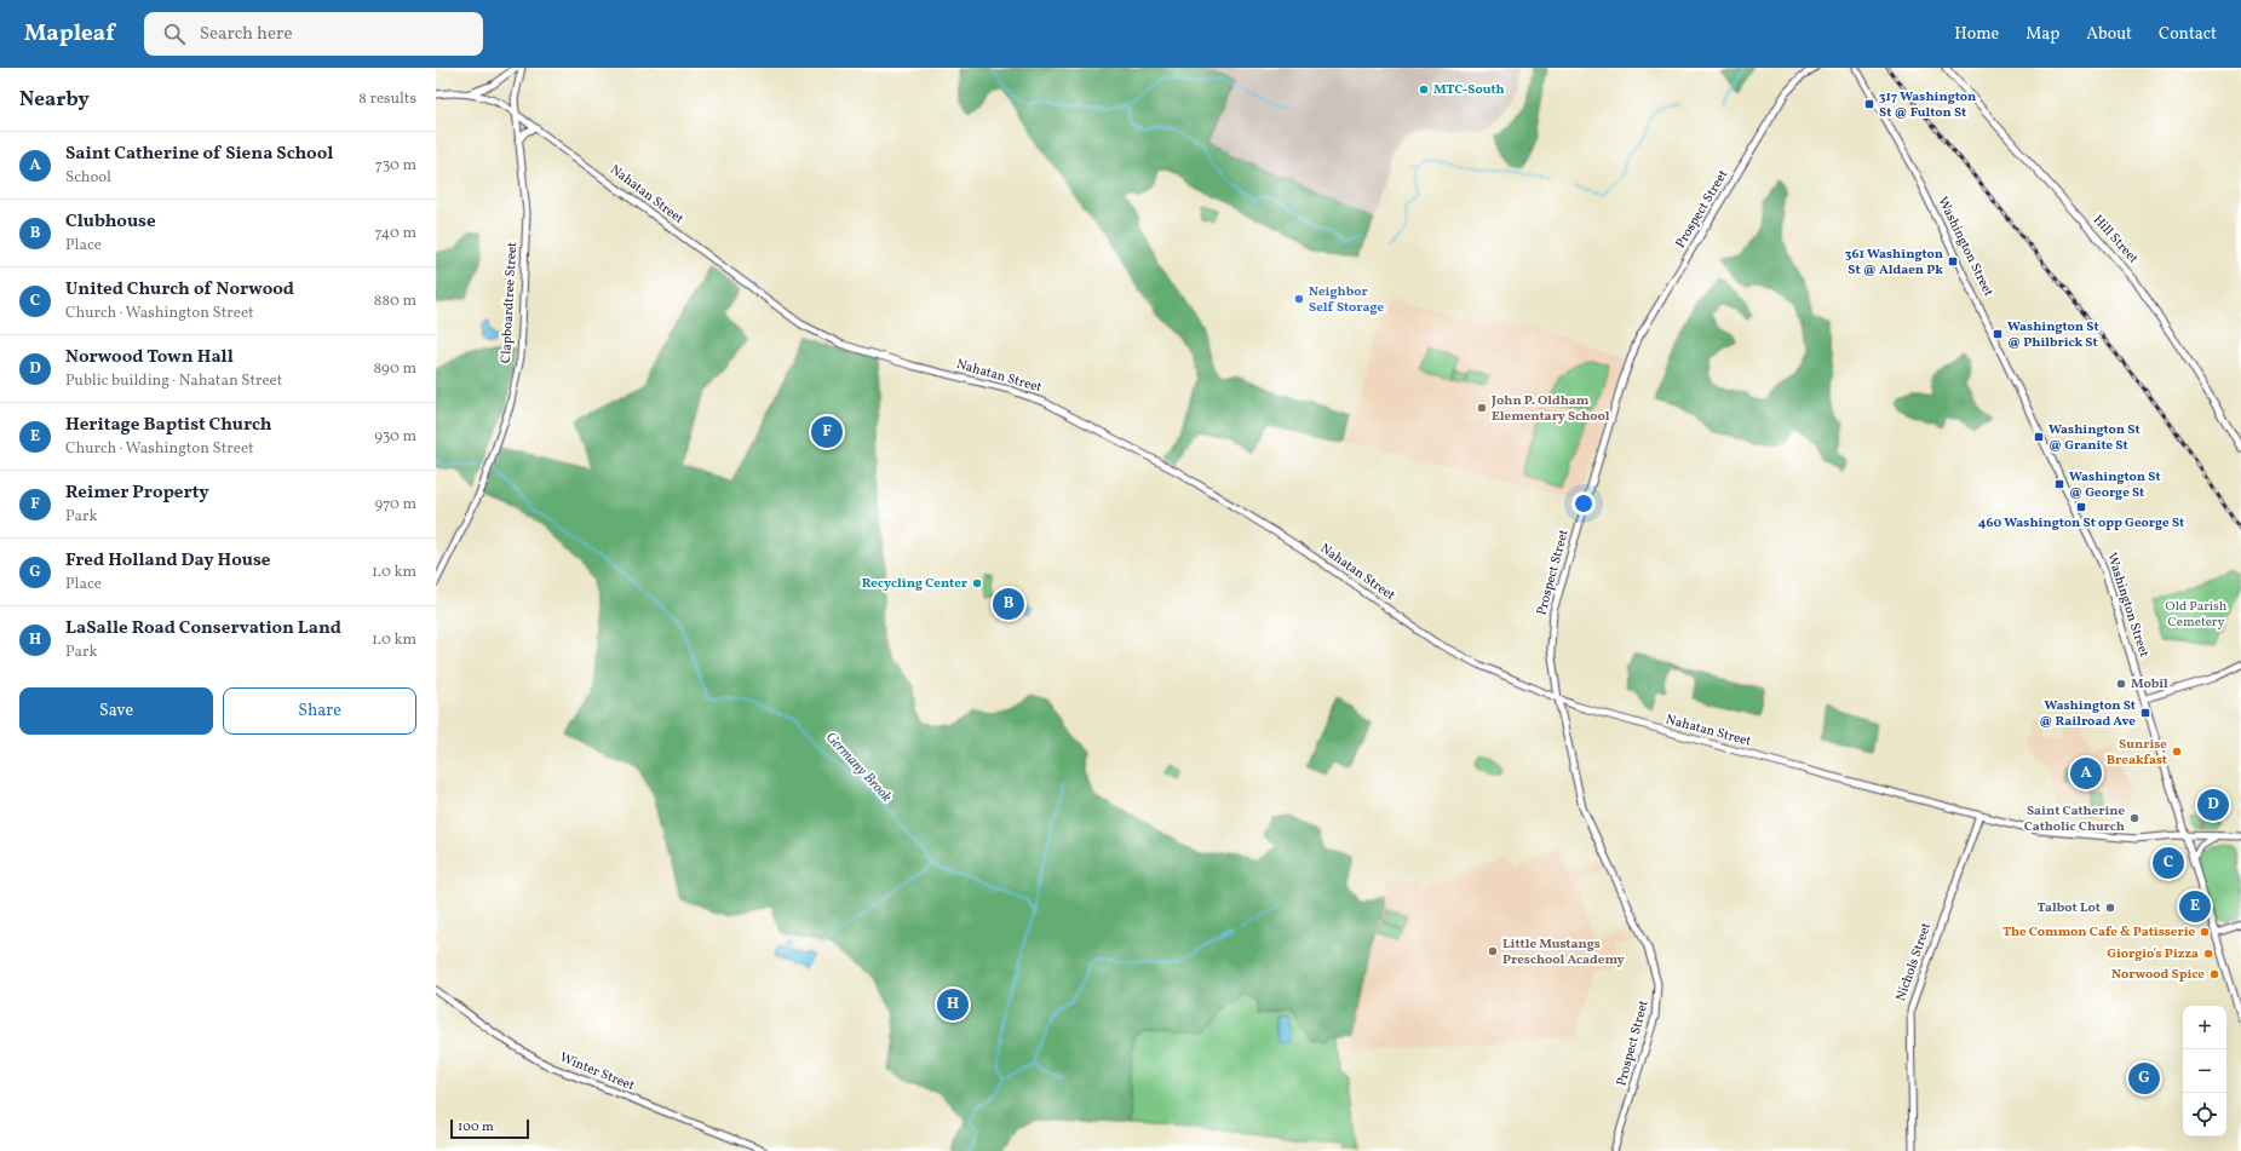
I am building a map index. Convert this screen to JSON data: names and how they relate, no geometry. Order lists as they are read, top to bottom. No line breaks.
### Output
{"streets":{"main road":["Nahatan Street","Prospect Street","Hill Street","Washington Street","Clapboardtree Street","Nichols Street","Winter Street"]},"crossings":[["Nahatan Street","Prospect Street"],["Nahatan Street","Washington Street"],["Nahatan Street","Clapboardtree Street"],["Nahatan Street","Nichols Street"]],"water":["Germany Brook"],"parks":["Old Parish Cemetery"],"places":{"other":["MTC-South","Neighbor Self Storage","John P. Oldham Elementary School","Recycling Center","Mobil","Sunrise Breakfast","Saint Catherine Catholic Church","Talbot Lot","The Common Cafe & Patisserie","Little Mustangs Preschool Academy","Giorgio's Pizza","Norwood Spice"],"transit":["317 Washington St @ Fulton St","361 Washington St @ Aldaen Pk","Washington St @ Philbrick St","Washington St @ Granite St","Washington St @ George St","460 Washington St opp George St","Washington St @ Railroad Ave"]},"scale_bar":"100 m","page":{"header":"Mapleaf","search":"Search here","nav":["Home","Map","About","Contact"],"heading":["Nearby","8 results"],"list":[{"mark":"A","name":"Saint Catherine of Siena School","note":"School","value":"730 m"},{"mark":"B","name":"Clubhouse","note":"Place","value":"740 m"},{"mark":"C","name":"United Church of Norwood","note":"Church · Washington Street","value":"880 m"},{"mark":"D","name":"Norwood Town Hall","note":"Public building · Nahatan Street","value":"890 m"},{"mark":"E","name":"Heritage Baptist Church","note":"Church · Washington Street","value":"930 m"},{"mark":"F","name":"Reimer Property","note":"Park","value":"970 m"},{"mark":"G","name":"Fred Holland Day House","note":"Place","value":"1.0 km"},{"mark":"H","name":"LaSalle Road Conservation Land","note":"Park","value":"1.0 km"}],"pins":["F","B","A","D","C","E","H","G"],"buttons":["Save","Share"],"map_buttons":["+","−"],"scale":"100 m"}}
